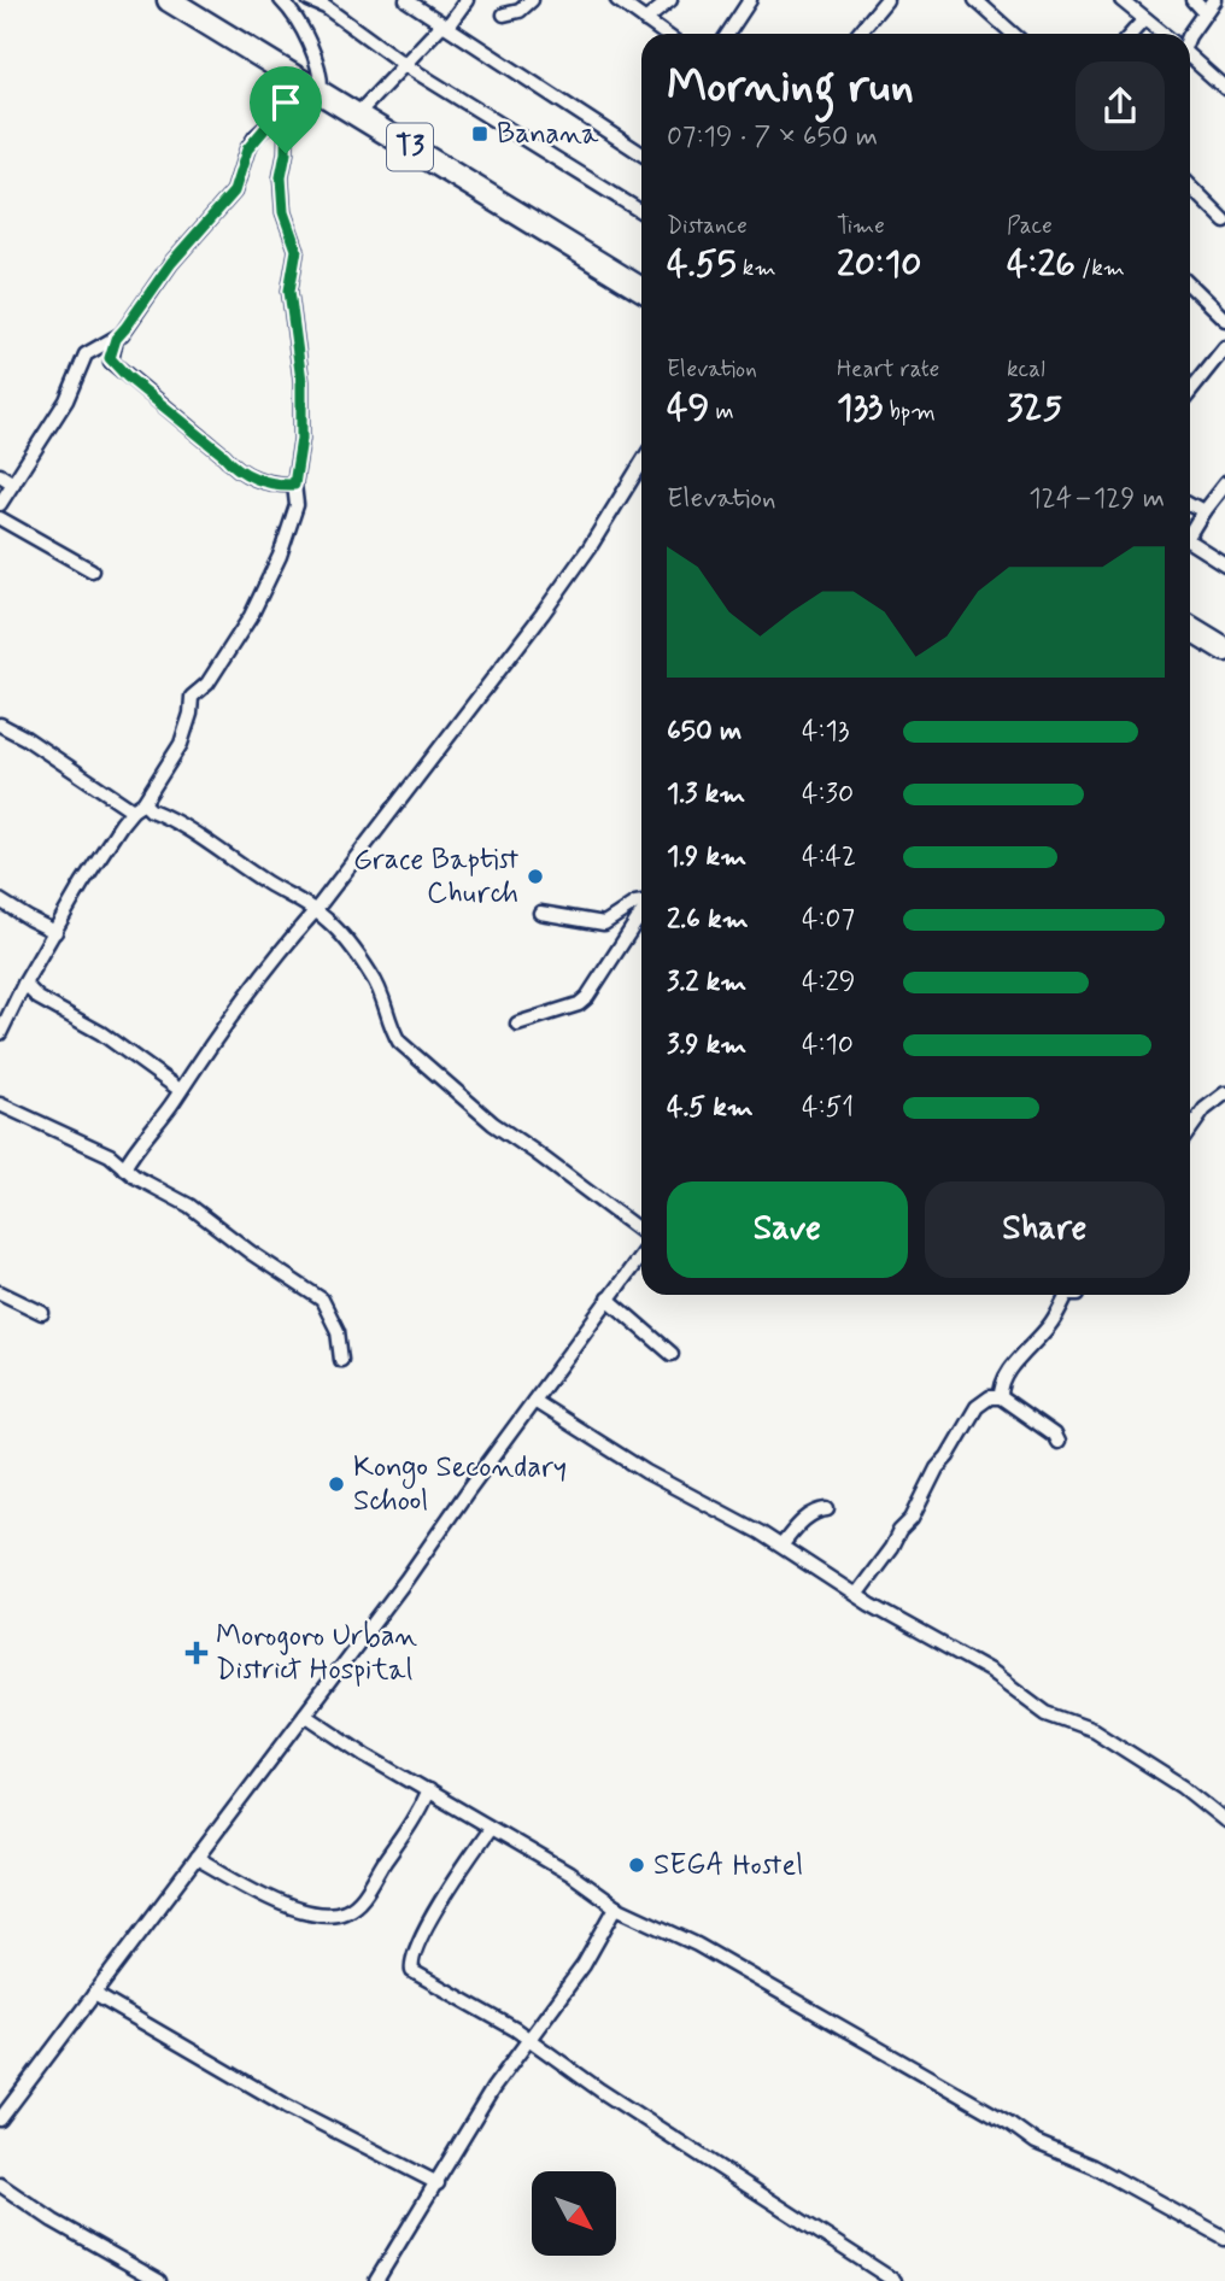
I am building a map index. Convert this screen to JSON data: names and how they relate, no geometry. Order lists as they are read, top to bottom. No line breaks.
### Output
{"streets":{"highway":["T3"]},"places":{"transit":["Banana"],"other":["Grace Baptist Church","Kongo Secondary School","SEGA Hostel"],"health":["Morogoro Urban District Hospital"]},"north":"bottom right","page":{"heading":["Morning run","07:19 · 7 × 650 m"],"stats":[["Distance","4.55 km"],["Time","20:10"],["Pace","4:26 /km"],["Elevation","49 m"],["Heart rate","133 bpm"],["kcal","325"]],"chart":["Elevation","124–129 m"],"list":[{"name":"650 m","note":"4:13"},{"name":"1.3 km","note":"4:30"},{"name":"1.9 km","note":"4:42"},{"name":"2.6 km","note":"4:07"},{"name":"3.2 km","note":"4:29"},{"name":"3.9 km","note":"4:10"},{"name":"4.5 km","note":"4:51"}],"buttons":["Save","Share"]}}
